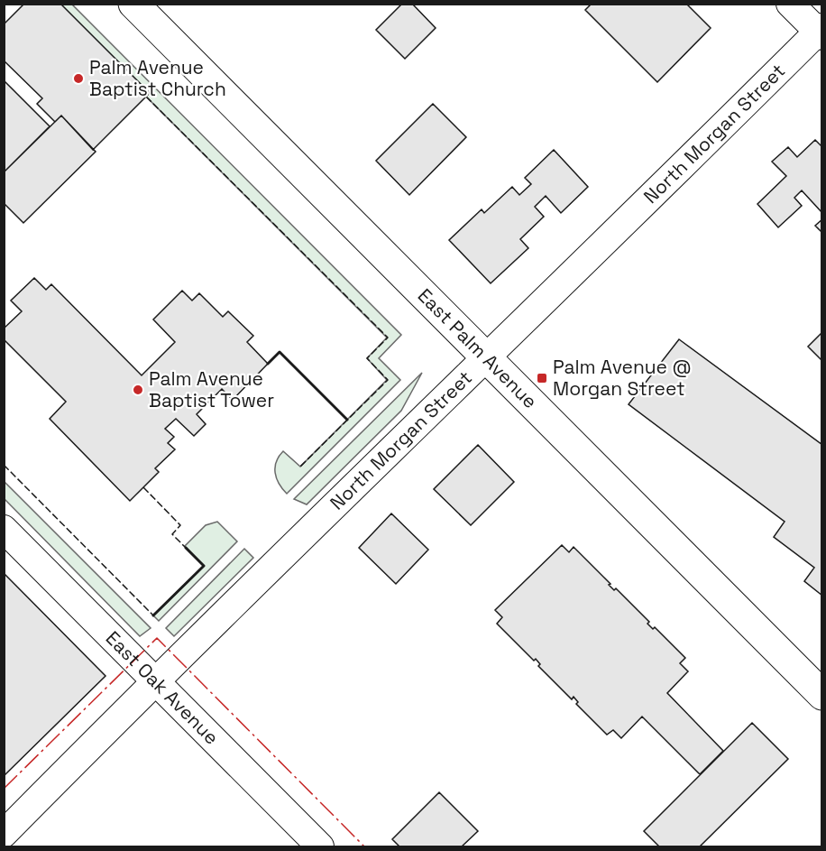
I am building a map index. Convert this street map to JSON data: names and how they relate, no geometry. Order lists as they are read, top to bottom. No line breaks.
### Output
{"streets":{"street":["North Morgan Street","East Palm Avenue","East Oak Avenue"]},"crossings":[["North Morgan Street","East Palm Avenue"],["North Morgan Street","East Oak Avenue"]],"places":{"other":["Palm Avenue Baptist Church","Palm Avenue Baptist Tower"],"transit":["Palm Avenue @ Morgan Street"]}}
